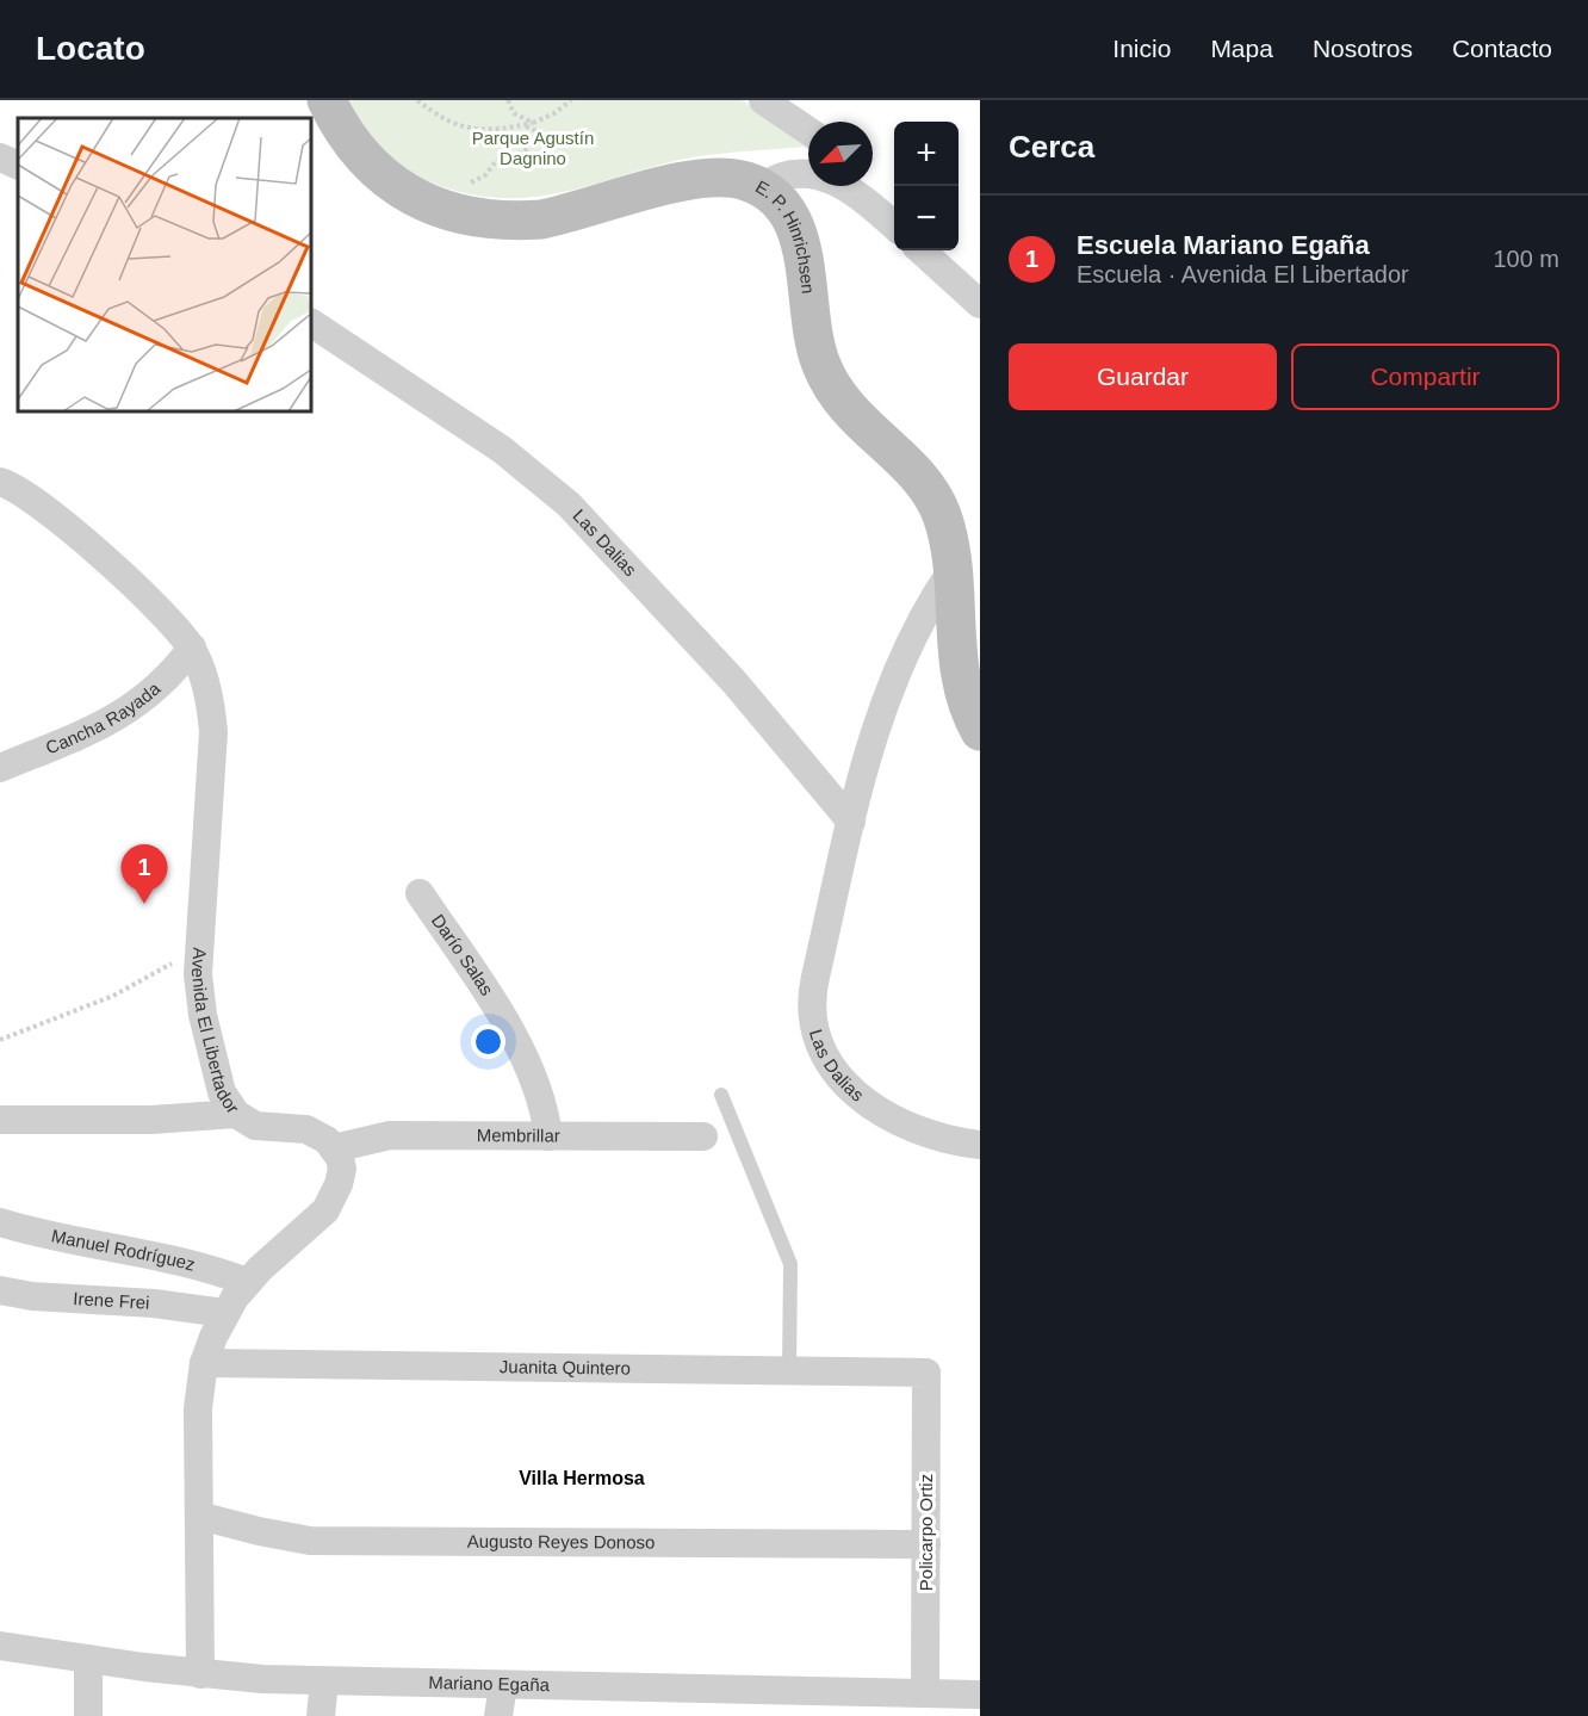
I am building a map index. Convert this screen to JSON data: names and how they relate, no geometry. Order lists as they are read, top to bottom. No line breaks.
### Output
{"streets":{"street":["E. P. Hinrichsen","Las Dalias","Cancha Rayada","Darío Salas","Avenida El Libertador","Membrillar","Manuel Rodríguez","Irene Frei","Juanita Quintero","Policarpo Ortiz","Augusto Reyes Donoso","Mariano Egaña"]},"crossings":[["E. P. Hinrichsen","Las Dalias"],["Cancha Rayada","Avenida El Libertador"],["Darío Salas","Membrillar"],["Avenida El Libertador","Membrillar"],["Juanita Quintero","Policarpo Ortiz"],["Policarpo Ortiz","Augusto Reyes Donoso"],["Policarpo Ortiz","Mariano Egaña"]],"districts":["Villa Hermosa"],"parks":["Parque Agustín Dagnino"],"north":"bottom left","page":{"header":"Locato","nav":["Inicio","Mapa","Nosotros","Contacto"],"heading":"Cerca","map_buttons":["+","−"],"list":[{"mark":"1","name":"Escuela Mariano Egaña","note":"Escuela · Avenida El Libertador","value":"100 m"}],"buttons":["Guardar","Compartir"],"pins":"1"}}
